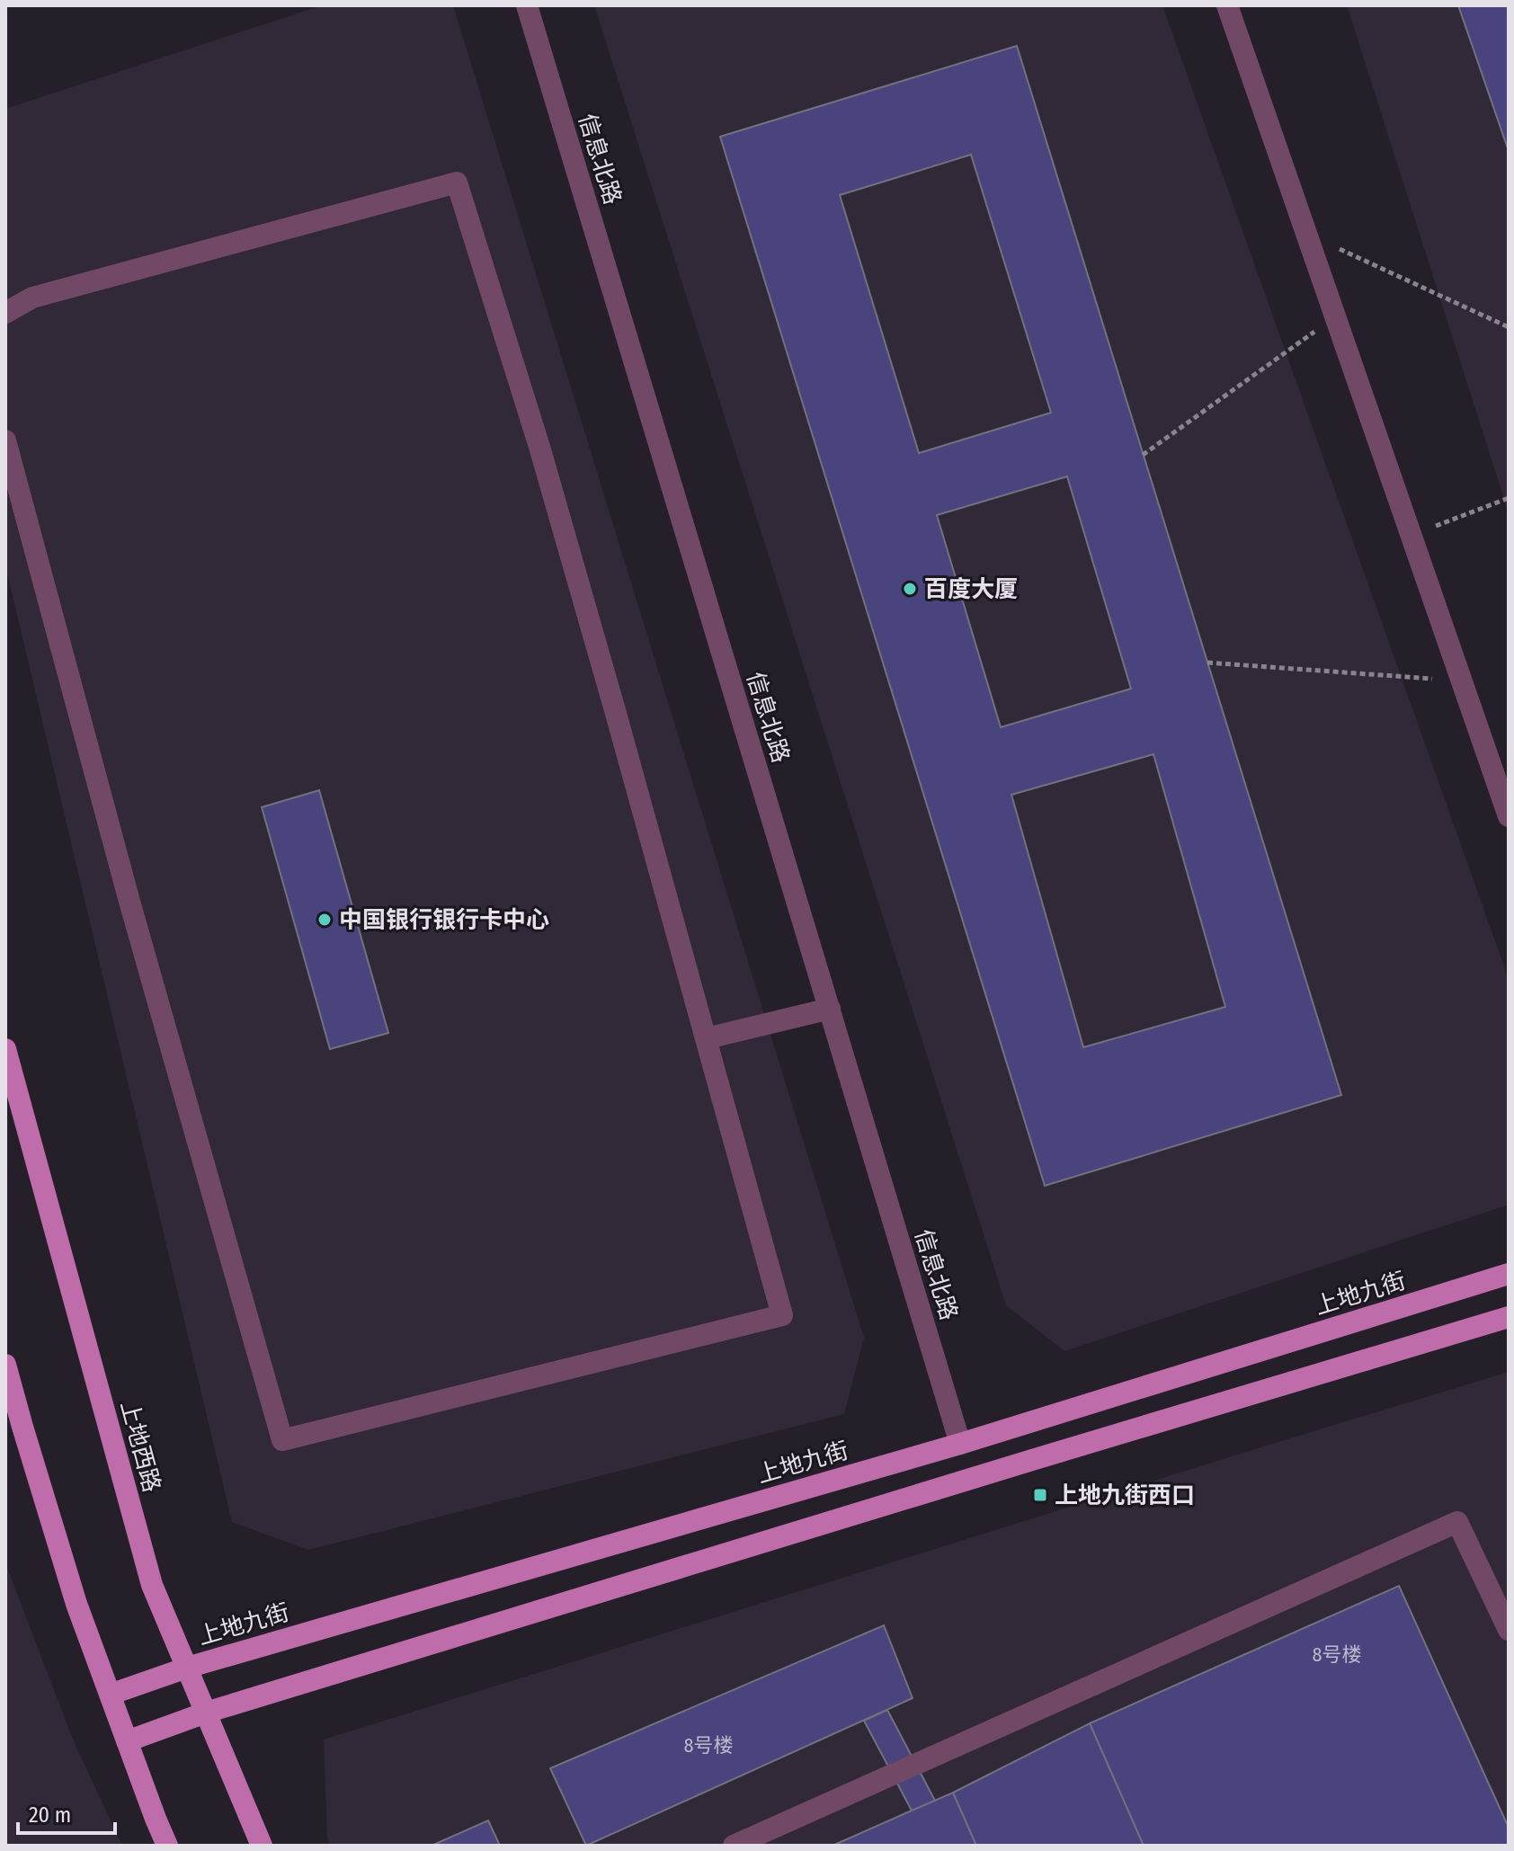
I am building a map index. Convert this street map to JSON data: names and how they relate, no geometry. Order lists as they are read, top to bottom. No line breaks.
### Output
{"streets":{"main road":["上地九街","上地西路"],"street":["信息北路"]},"crossings":[["信息北路","上地九街"],["上地九街","上地西路"]],"places":{"other":["百度大厦","中国银行银行卡中心"],"transit":["上地九街西口"]},"house_numbers":["8号楼","8号楼"],"scale_bar":"20 m"}
